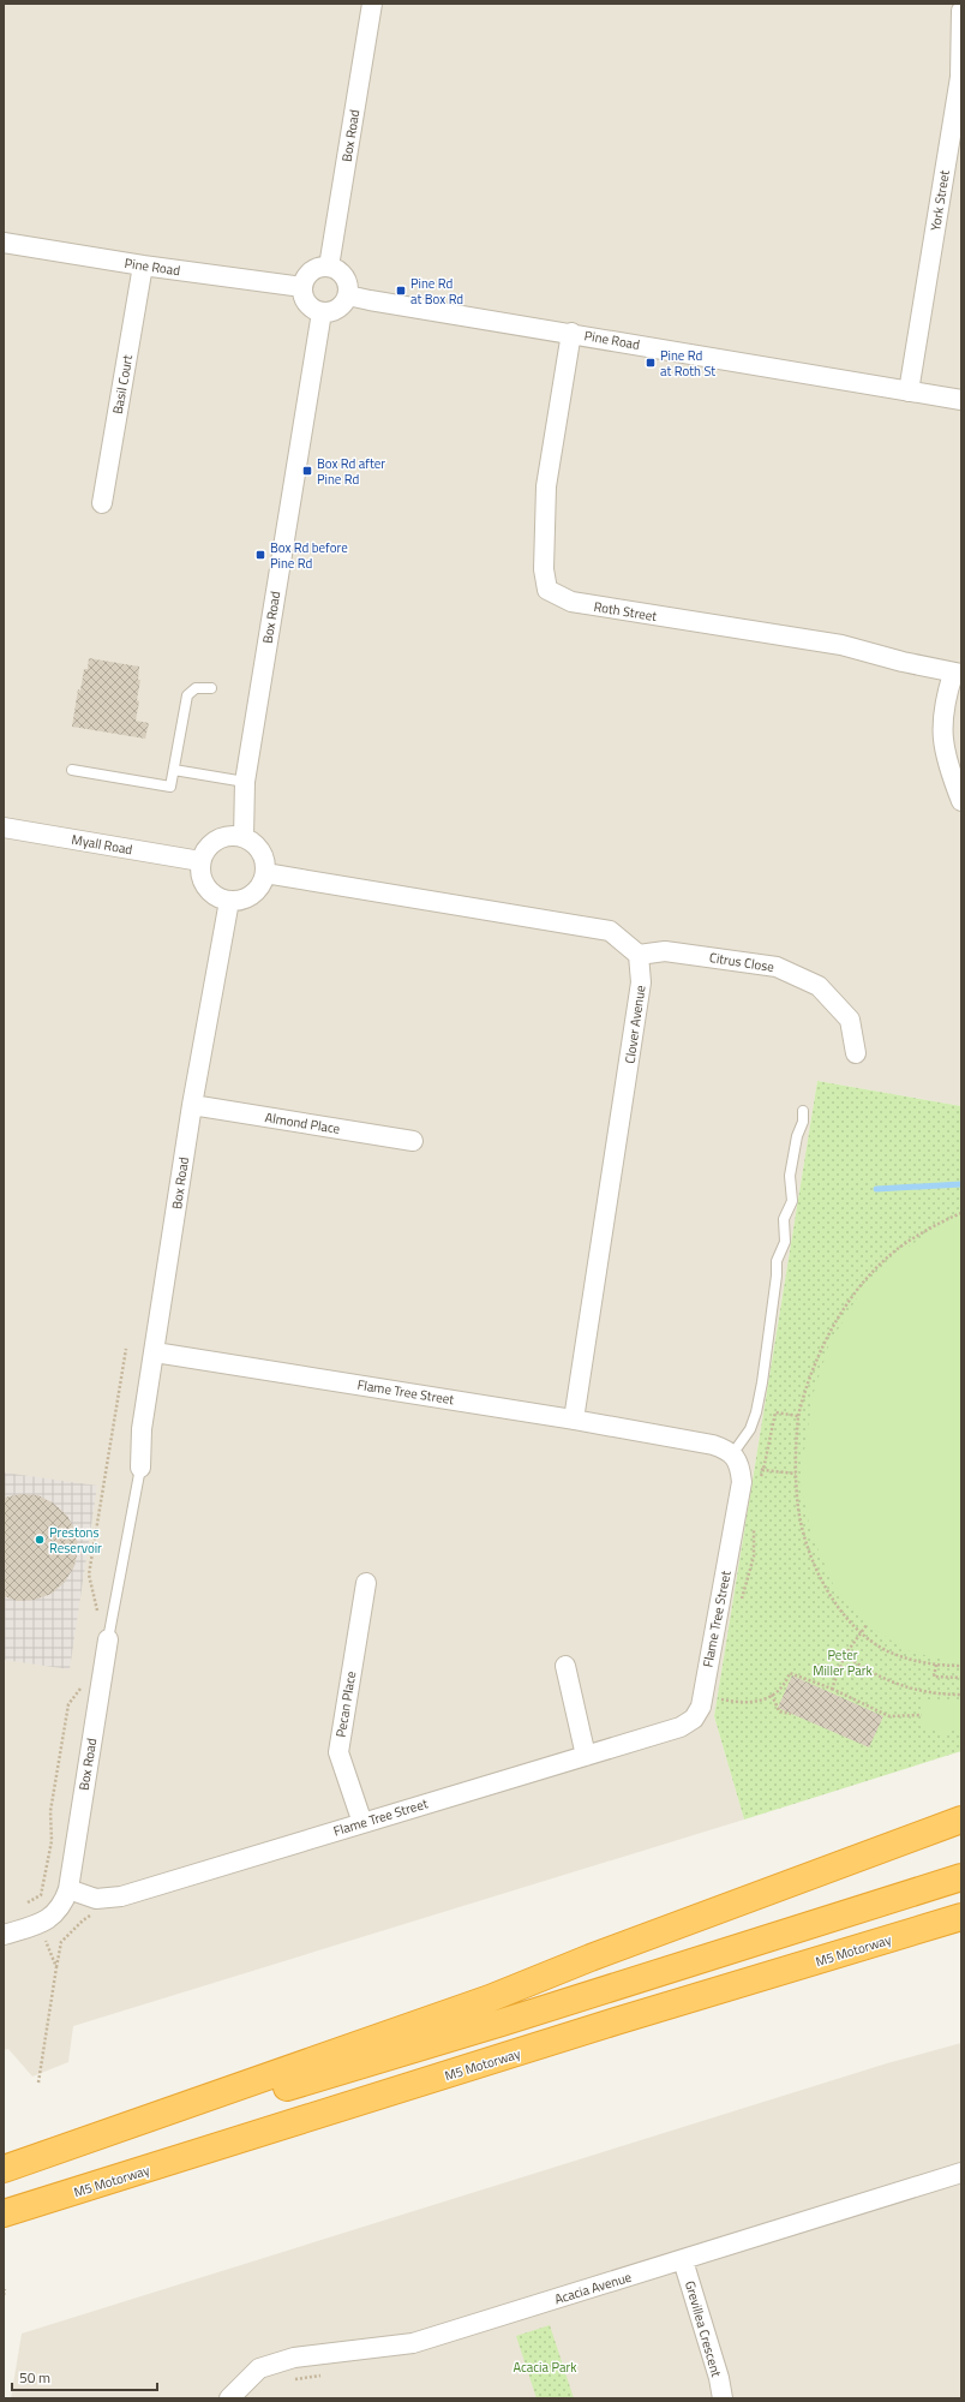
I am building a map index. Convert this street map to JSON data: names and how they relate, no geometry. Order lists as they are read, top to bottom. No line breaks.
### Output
{"streets":{"highway":["M5 Motorway"],"street":["Box Road","York Street","Pine Road","Basil Court","Roth Street","Myall Road","Citrus Close","Clover Avenue","Almond Place","Flame Tree Street","Pecan Place","Acacia Avenue","Grevillea Crescent"]},"crossings":[["Box Road","Pine Road"],["Box Road","Myall Road"],["Box Road","Almond Place"],["Box Road","Flame Tree Street"],["York Street","Pine Road"],["Pine Road","Basil Court"],["Pine Road","Roth Street"],["Citrus Close","Clover Avenue"],["Clover Avenue","Flame Tree Street"],["Flame Tree Street","Pecan Place"],["Acacia Avenue","Grevillea Crescent"]],"parks":["Peter Miller Park","Acacia Park"],"places":{"transit":["Pine Rd at Box Rd","Pine Rd at Roth St","Box Rd after Pine Rd","Box Rd before Pine Rd"],"other":["Prestons Reservoir"]},"scale_bar":"50 m"}
